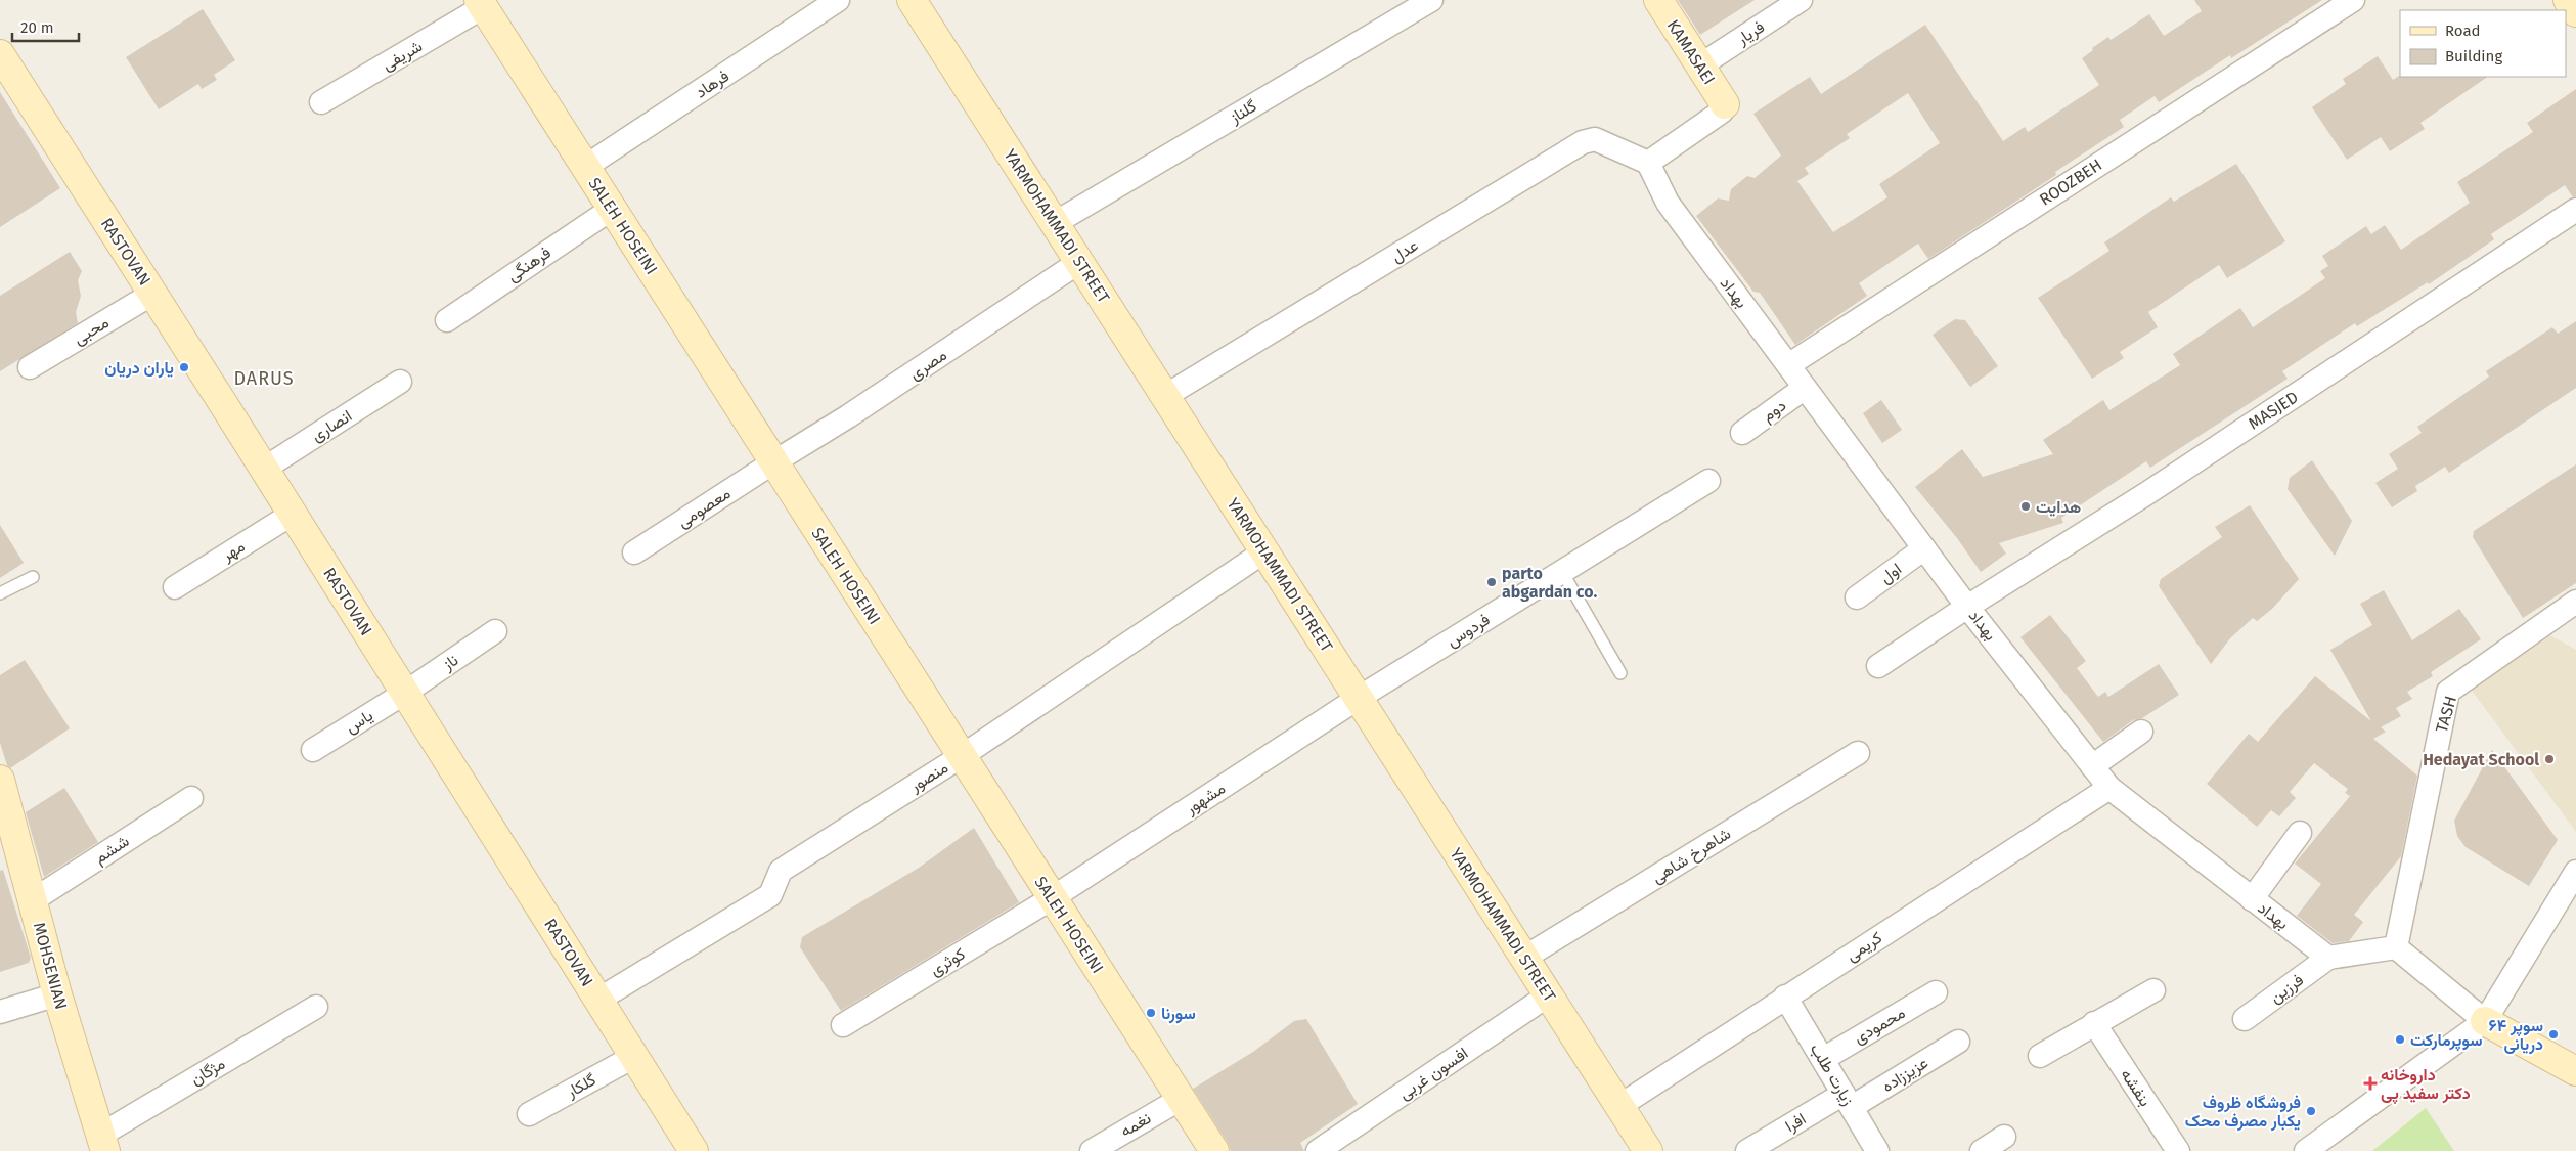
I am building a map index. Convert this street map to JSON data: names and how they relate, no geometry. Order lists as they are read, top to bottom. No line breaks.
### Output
{"streets":{"street":["فریار","KAMASAEI","شریفی","فرهاد","گلناز","ROOZBEH","SALEH HOSEINI","YARMOHAMMADI STREET","عدل","RASTOVAN","فرهنگی","بهداد","محبی","مصری","دوم","MASJED","انصاری","معصومی","مهر","اول","فردوس","ناز","TASH","یاس","منصور","مشهور","ششم","شاهرخ شاهی","کریمی","کوثری","MOHSENIAN","فرزین","محمودی","مژگان","افسون غربی","زیارت طلب","عزیززاده","گلکار","بنفشه","افرا","نغمه"]},"crossings":[["فریار","KAMASAEI"],["شریفی","SALEH HOSEINI"],["فرهاد","SALEH HOSEINI"],["گلناز","YARMOHAMMADI STREET"],["ROOZBEH","بهداد"],["SALEH HOSEINI","فرهنگی"],["SALEH HOSEINI","مصری"],["SALEH HOSEINI","معصومی"],["SALEH HOSEINI","منصور"],["SALEH HOSEINI","مشهور"],["SALEH HOSEINI","کوثری"],["SALEH HOSEINI","نغمه"],["YARMOHAMMADI STREET","عدل"],["YARMOHAMMADI STREET","مصری"],["YARMOHAMMADI STREET","فردوس"],["YARMOHAMMADI STREET","منصور"],["YARMOHAMMADI STREET","مشهور"],["YARMOHAMMADI STREET","شاهرخ شاهی"],["YARMOHAMMADI STREET","کریمی"],["YARMOHAMMADI STREET","افسون غربی"],["عدل","بهداد"],["RASTOVAN","محبی"],["RASTOVAN","انصاری"],["RASTOVAN","مهر"],["RASTOVAN","ناز"],["RASTOVAN","یاس"],["RASTOVAN","منصور"],["RASTOVAN","گلکار"],["بهداد","دوم"],["بهداد","MASJED"],["بهداد","اول"],["بهداد","کریمی"],["بهداد","فرزین"],["مصری","معصومی"],["فردوس","مشهور"],["ناز","یاس"],["مشهور","کوثری"],["ششم","MOHSENIAN"],["کریمی","زیارت طلب"],["MOHSENIAN","مژگان"],["محمودی","زیارت طلب"],["زیارت طلب","عزیززاده"],["زیارت طلب","افرا"],["عزیززاده","افرا"]],"districts":["DARUS"],"places":{"other":["یاران دریان","هدایت","parto abgardan co.","Hedayat School","سورنا","سوپر ۶۴ دریانی","سوپرمارکت","فروشگاه ظروف یکبار مصرف محک"],"health":["داروخانه دکتر سفید پی"]},"legend":["Road","Building"],"scale_bar":"20 m"}
